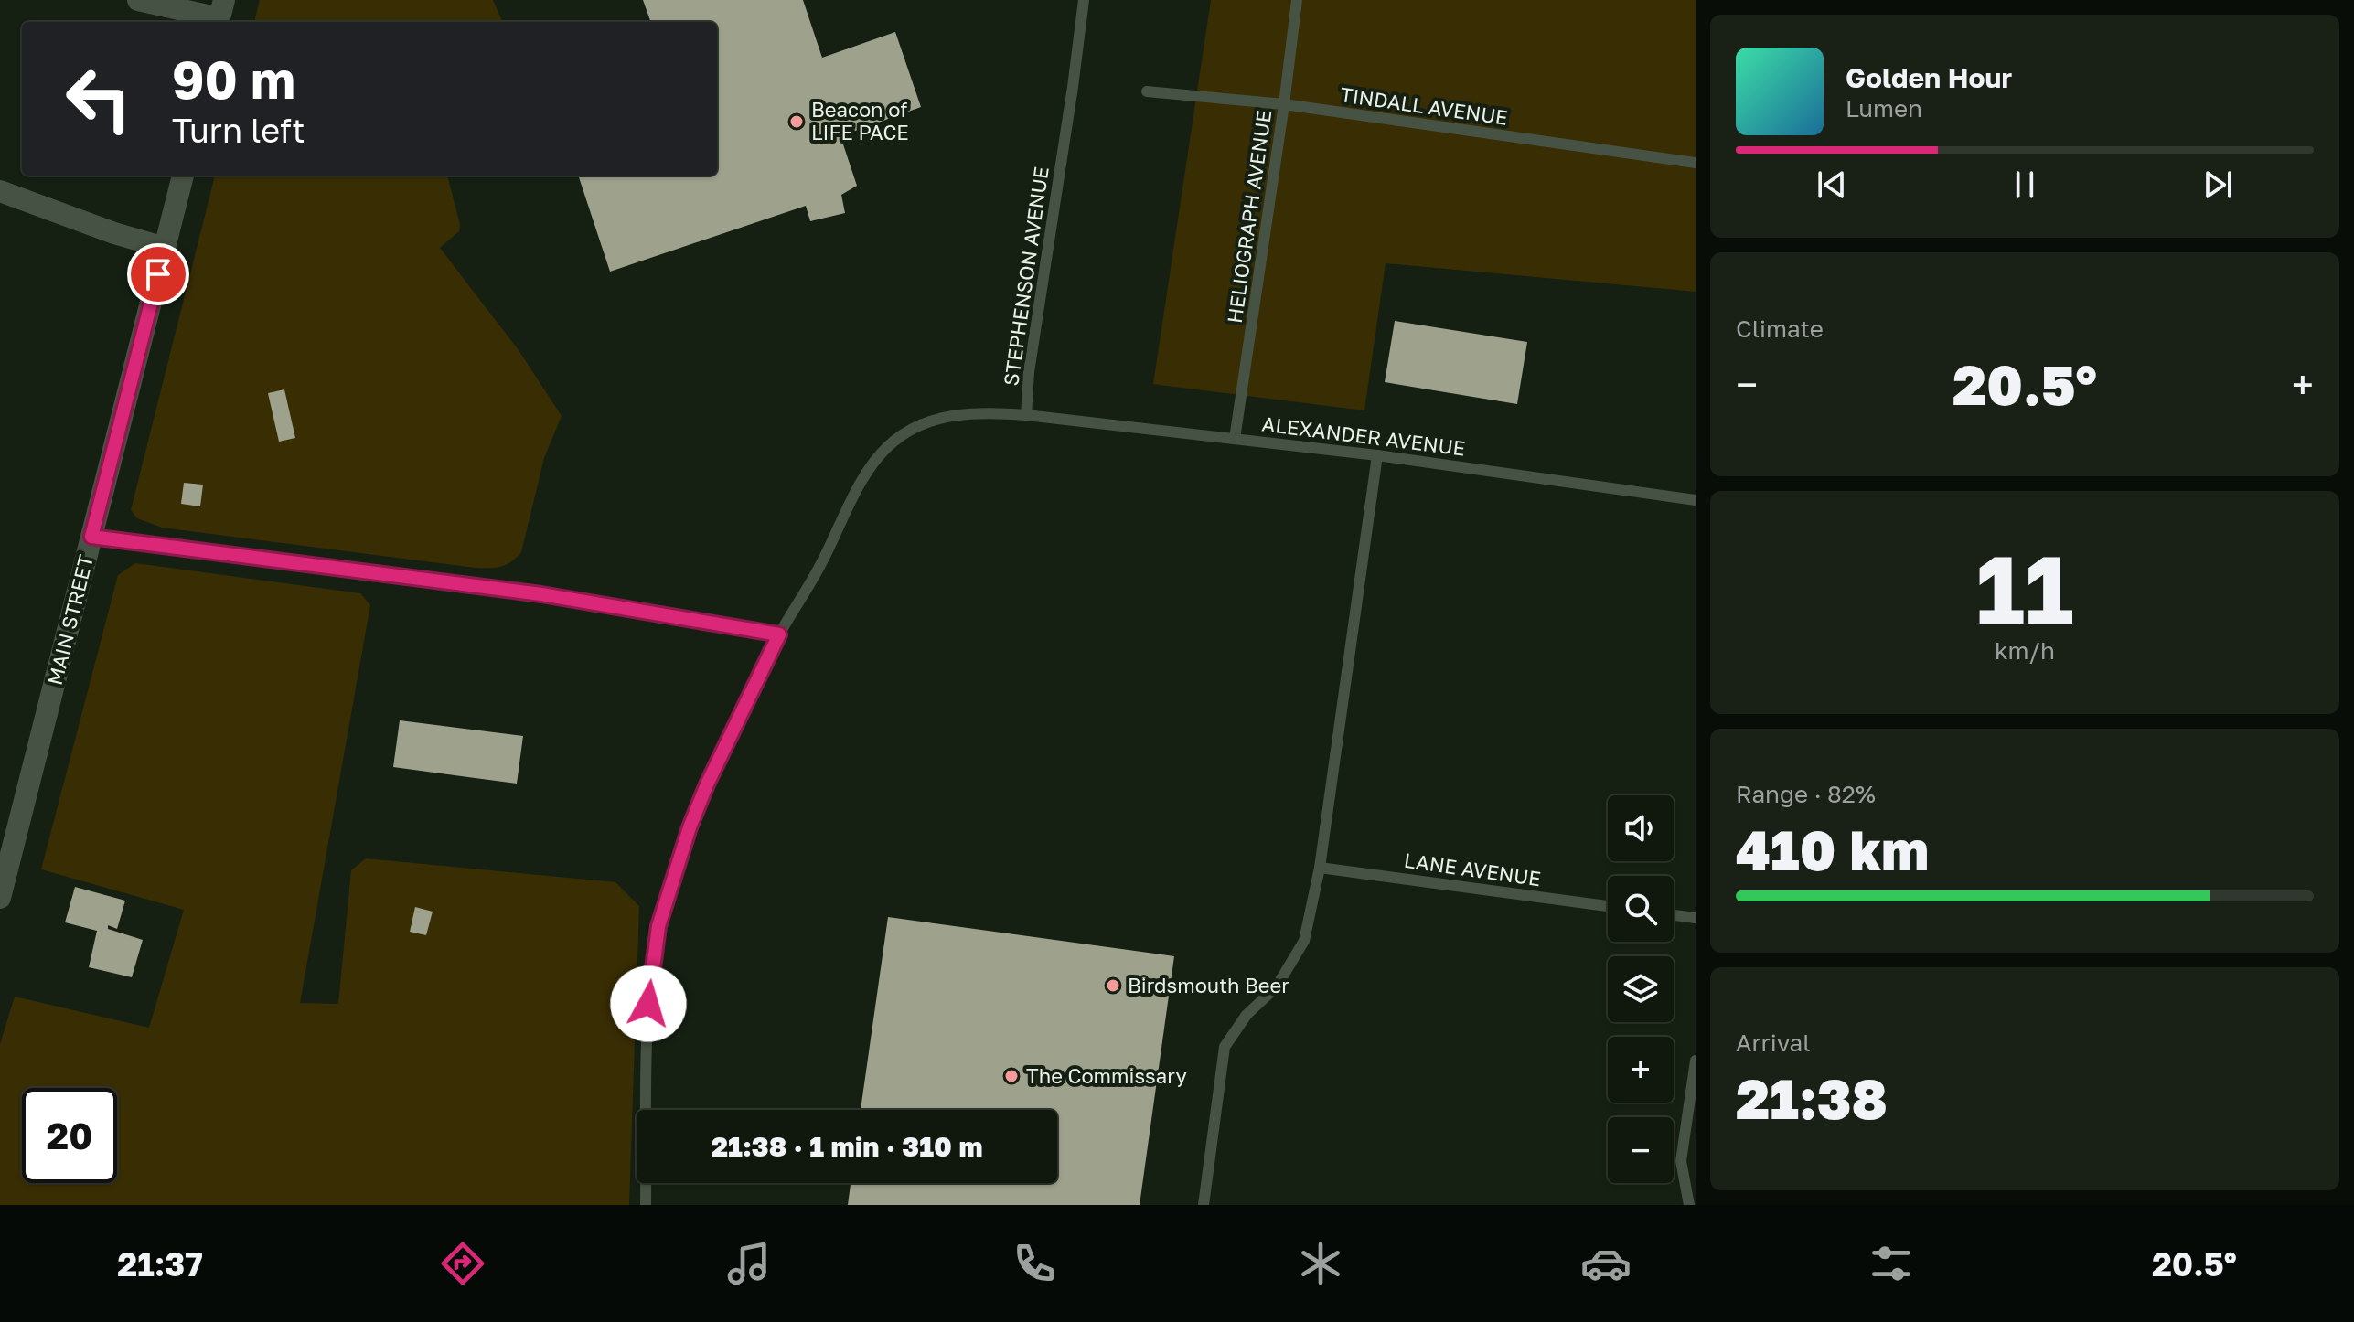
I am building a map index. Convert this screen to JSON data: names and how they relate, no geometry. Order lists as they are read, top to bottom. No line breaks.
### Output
{"streets":{"street":["MAIN STREET"],"lane":["TINDALL AVENUE","HELIOGRAPH AVENUE","STEPHENSON AVENUE","ALEXANDER AVENUE","LANE AVENUE"]},"crossings":[["TINDALL AVENUE","HELIOGRAPH AVENUE"],["HELIOGRAPH AVENUE","ALEXANDER AVENUE"],["STEPHENSON AVENUE","ALEXANDER AVENUE"]],"places":["Beacon of LIFE PACE","Birdsmouth Beer","The Commissary"],"page":{"turn":["90 m","Turn left"],"song":["Golden Hour","Lumen"],"tile":["Climate",["11","km/h"],["Range · 82%","410 km"],["Arrival","21:38"]],"heat":["−","20.5°","+"],"map_buttons":["+","−"],"limit":"20","trip":"21:38 · 1 min · 310 m","tabs":["21:37","20.5°"]}}
